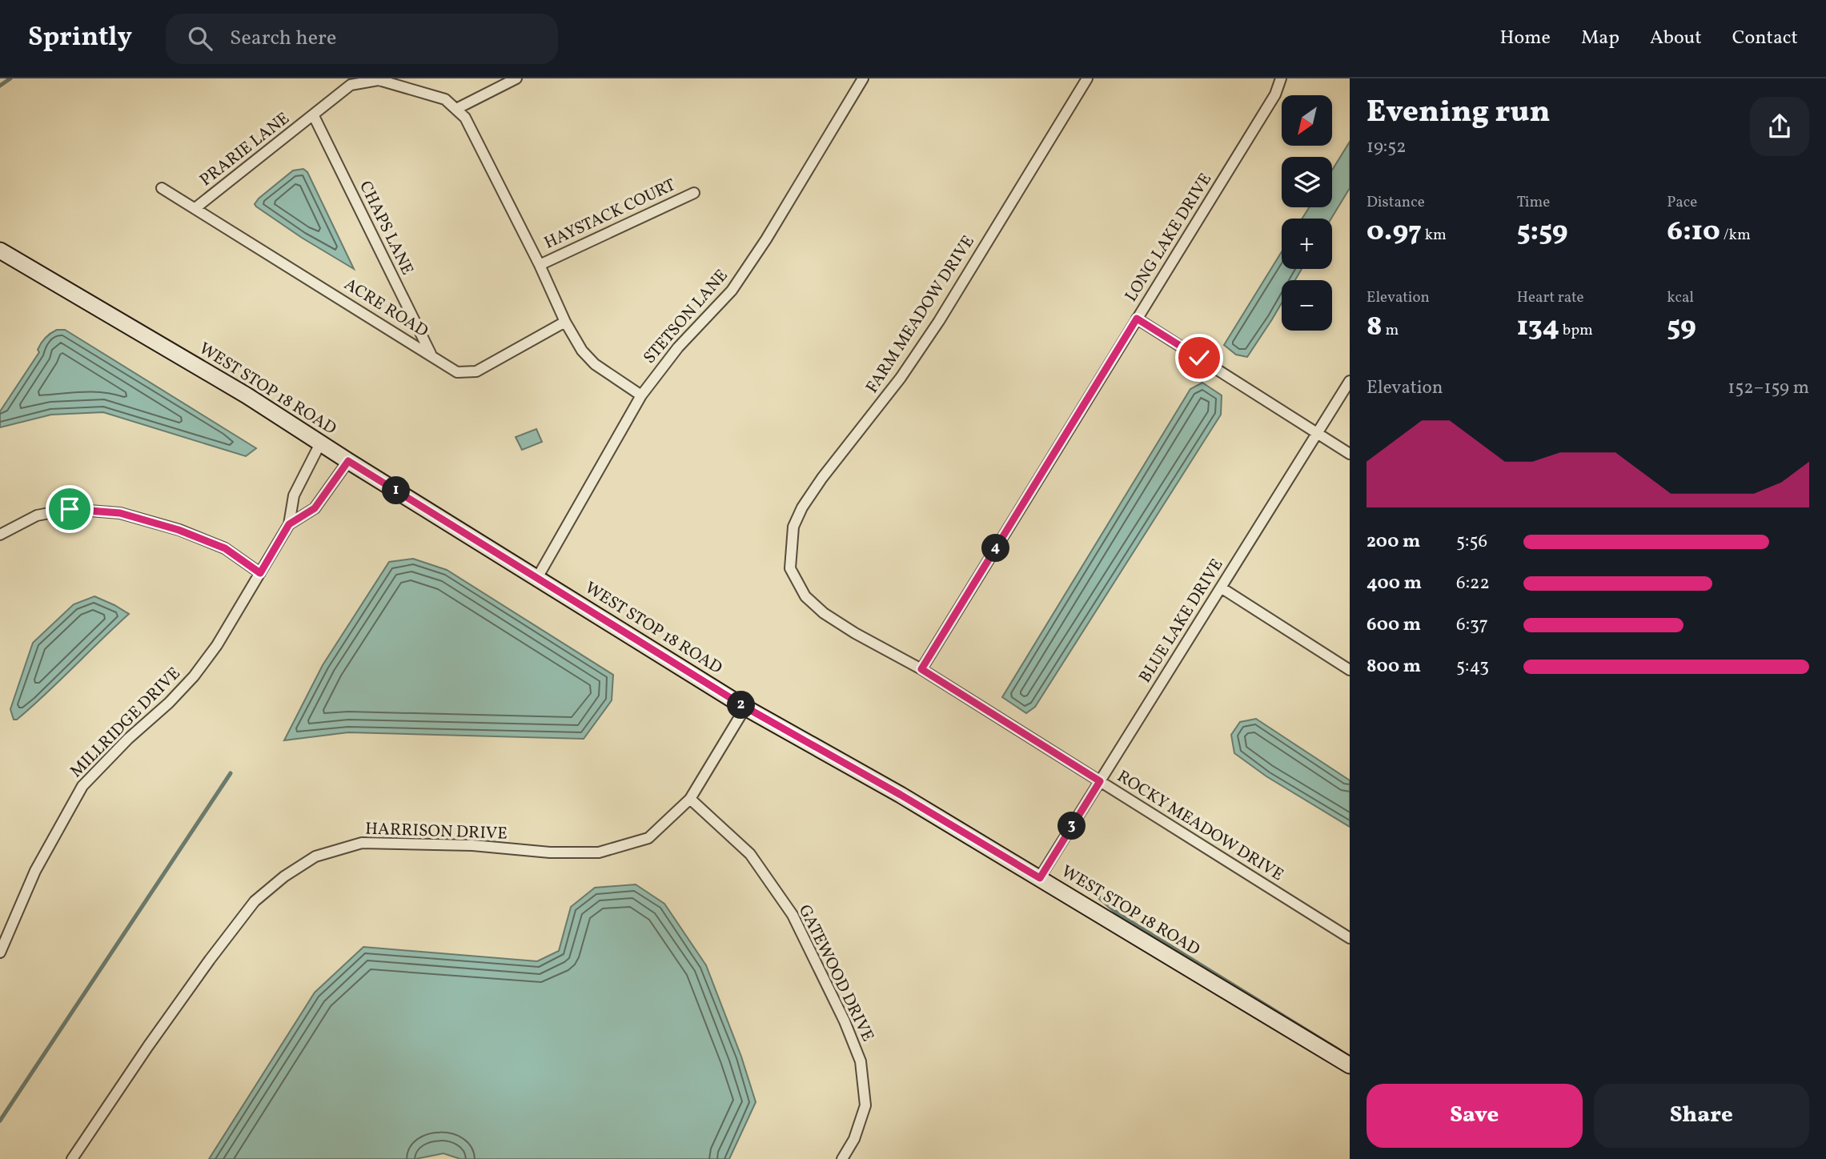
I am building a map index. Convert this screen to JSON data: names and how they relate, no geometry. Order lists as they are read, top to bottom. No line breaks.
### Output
{"streets":{"street":["PRARIE LANE","HAYSTACK COURT","CHAPS LANE","LONG LAKE DRIVE","ACRE ROAD","FARM MEADOW DRIVE","STETSON LANE","WEST STOP 18 ROAD","BLUE LAKE DRIVE","MILLRIDGE DRIVE","ROCKY MEADOW DRIVE","HARRISON DRIVE","GATEWOOD DRIVE"]},"crossings":[["PRARIE LANE","CHAPS LANE"],["PRARIE LANE","ACRE ROAD"],["CHAPS LANE","ACRE ROAD"],["LONG LAKE DRIVE","ROCKY MEADOW DRIVE"],["FARM MEADOW DRIVE","ROCKY MEADOW DRIVE"],["STETSON LANE","WEST STOP 18 ROAD"],["WEST STOP 18 ROAD","BLUE LAKE DRIVE"],["WEST STOP 18 ROAD","MILLRIDGE DRIVE"],["WEST STOP 18 ROAD","HARRISON DRIVE"],["BLUE LAKE DRIVE","ROCKY MEADOW DRIVE"],["HARRISON DRIVE","GATEWOOD DRIVE"]],"north":"bottom left","page":{"header":"Sprintly","search":"Search here","nav":["Home","Map","About","Contact"],"heading":["Evening run","19:52"],"map_buttons":["+","−"],"stats":[["Distance","0.97 km"],["Time","5:59"],["Pace","6:10 /km"],["Elevation","8 m"],["Heart rate","134 bpm"],["kcal","59"]],"chart":["Elevation","152–159 m"],"pins":["1","4","2","3"],"list":[{"name":"200 m","note":"5:56"},{"name":"400 m","note":"6:22"},{"name":"600 m","note":"6:37"},{"name":"800 m","note":"5:43"}],"buttons":["Save","Share"]}}
